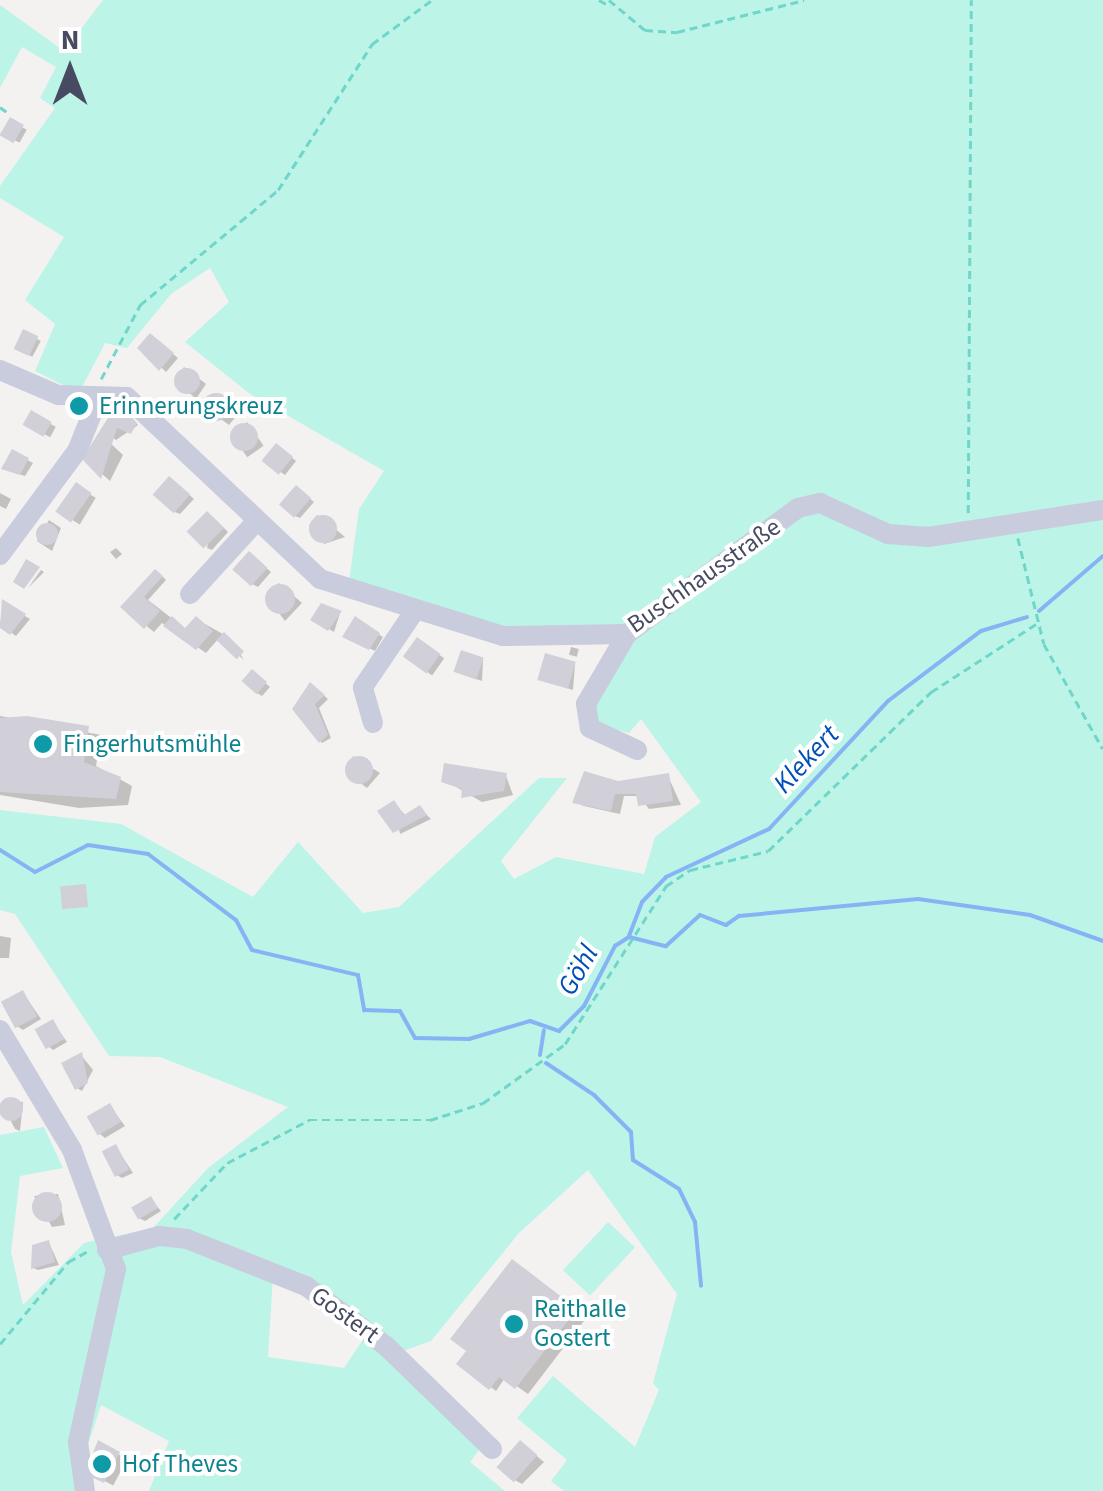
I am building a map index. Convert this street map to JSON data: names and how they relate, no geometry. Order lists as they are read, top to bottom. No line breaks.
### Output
{"streets":{"street":["Buschhausstraße","Gostert"]},"water":["Klekert","Göhl"],"places":["Erinnerungskreuz","Fingerhutsmühle","Reithalle Gostert","Hof Theves"],"north":"top"}
